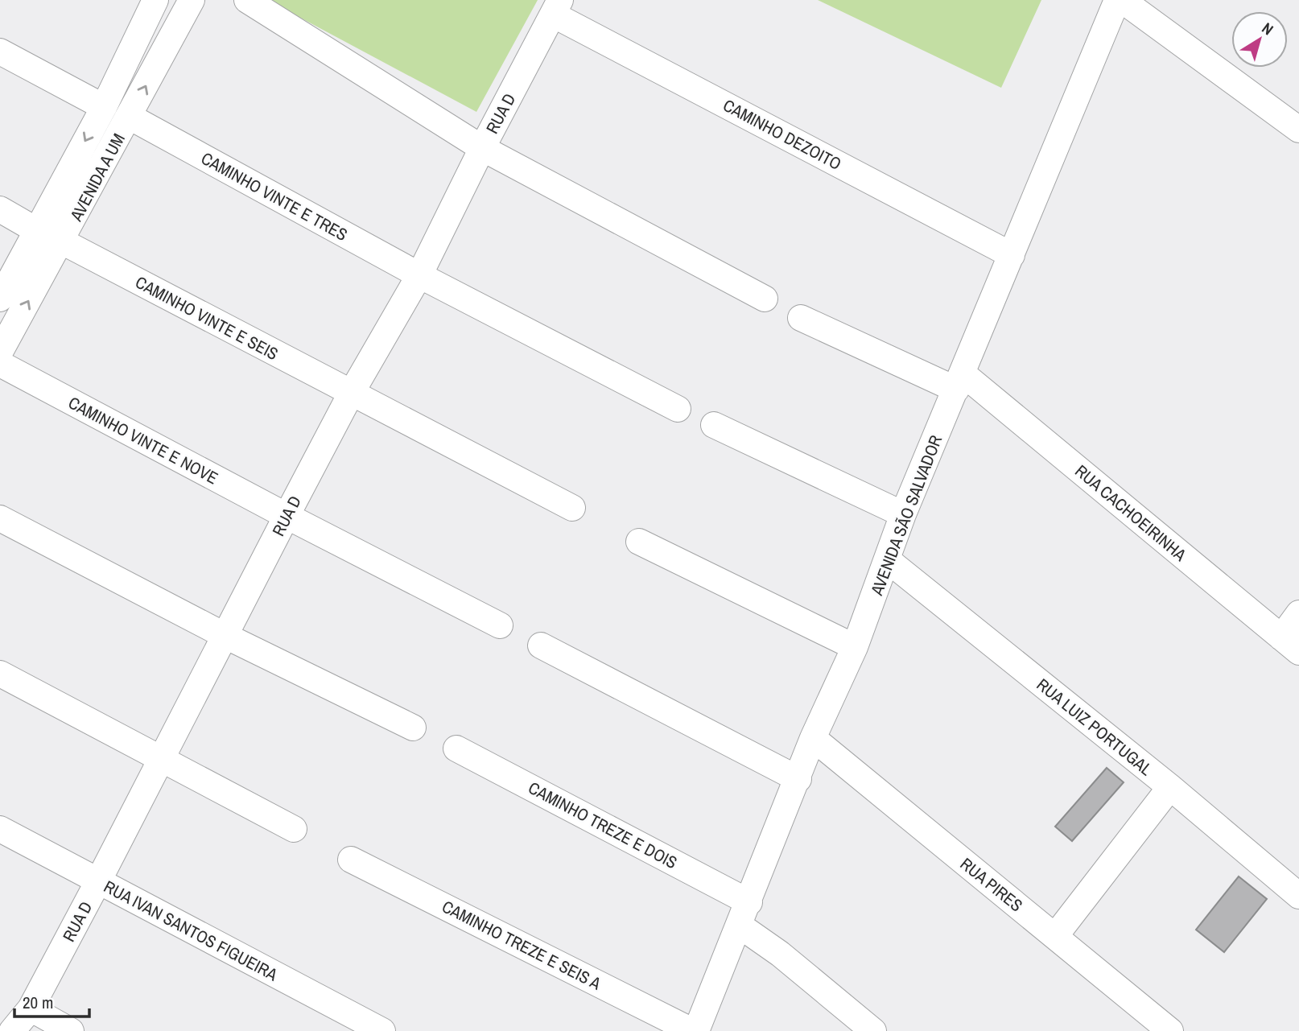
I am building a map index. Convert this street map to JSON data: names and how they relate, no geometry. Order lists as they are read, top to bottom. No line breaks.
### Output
{"streets":{"street":["RUA D","CAMINHO DEZOITO","AVENIDA A UM","CAMINHO VINTE E TRES","CAMINHO VINTE E SEIS","CAMINHO VINTE E NOVE","RUA CACHOEIRINHA","AVENIDA SÃO SALVADOR","RUA LUIZ PORTUGAL","CAMINHO TREZE E DOIS","RUA PIRES","RUA IVAN SANTOS FIGUEIRA","CAMINHO TREZE E SEIS A"]},"crossings":[["RUA D","CAMINHO DEZOITO"],["RUA D","CAMINHO VINTE E TRES"],["RUA D","CAMINHO VINTE E SEIS"],["RUA D","CAMINHO VINTE E NOVE"],["RUA D","RUA IVAN SANTOS FIGUEIRA"],["CAMINHO DEZOITO","AVENIDA SÃO SALVADOR"],["AVENIDA A UM","CAMINHO VINTE E TRES"],["AVENIDA A UM","CAMINHO VINTE E SEIS"],["RUA CACHOEIRINHA","AVENIDA SÃO SALVADOR"],["AVENIDA SÃO SALVADOR","RUA LUIZ PORTUGAL"],["AVENIDA SÃO SALVADOR","CAMINHO TREZE E DOIS"],["AVENIDA SÃO SALVADOR","RUA PIRES"],["AVENIDA SÃO SALVADOR","CAMINHO TREZE E SEIS A"]],"scale_bar":"20 m","north":"top right"}
